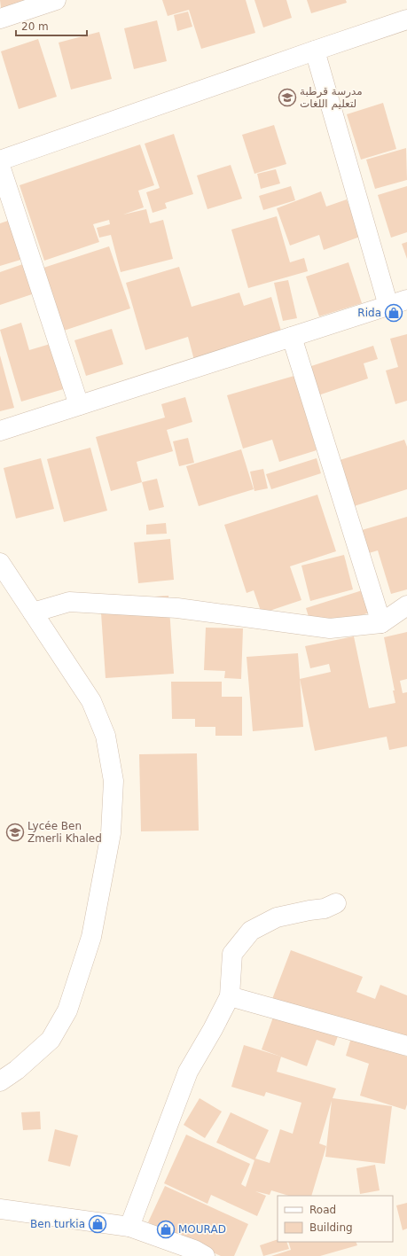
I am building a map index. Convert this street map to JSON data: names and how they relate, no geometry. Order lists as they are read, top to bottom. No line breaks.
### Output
{"places":{"school or university":["مدرسة قرطبة لتعليم اللغات","Lycée Ben Zmerli Khaled"],"shop":["Rida","Ben turkia","MOURAD"]},"legend":["Road","Building"],"scale_bar":"20 m"}
